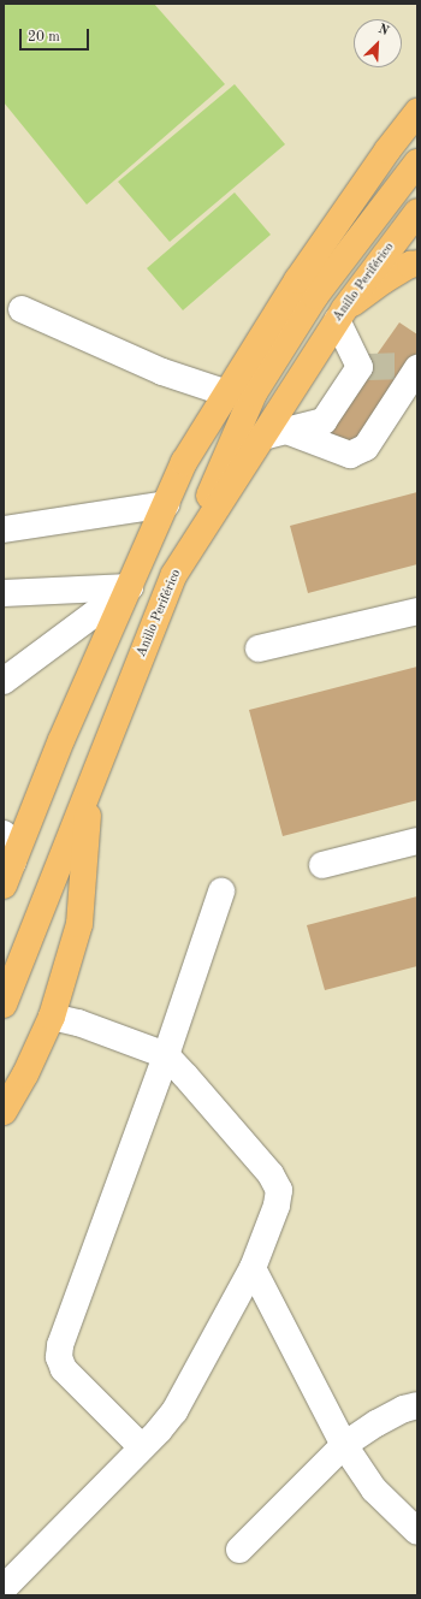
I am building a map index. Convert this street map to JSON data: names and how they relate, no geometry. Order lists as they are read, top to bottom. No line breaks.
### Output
{"streets":{"main road":["Anillo Periférico"]},"scale_bar":"20 m","north":"top right"}
